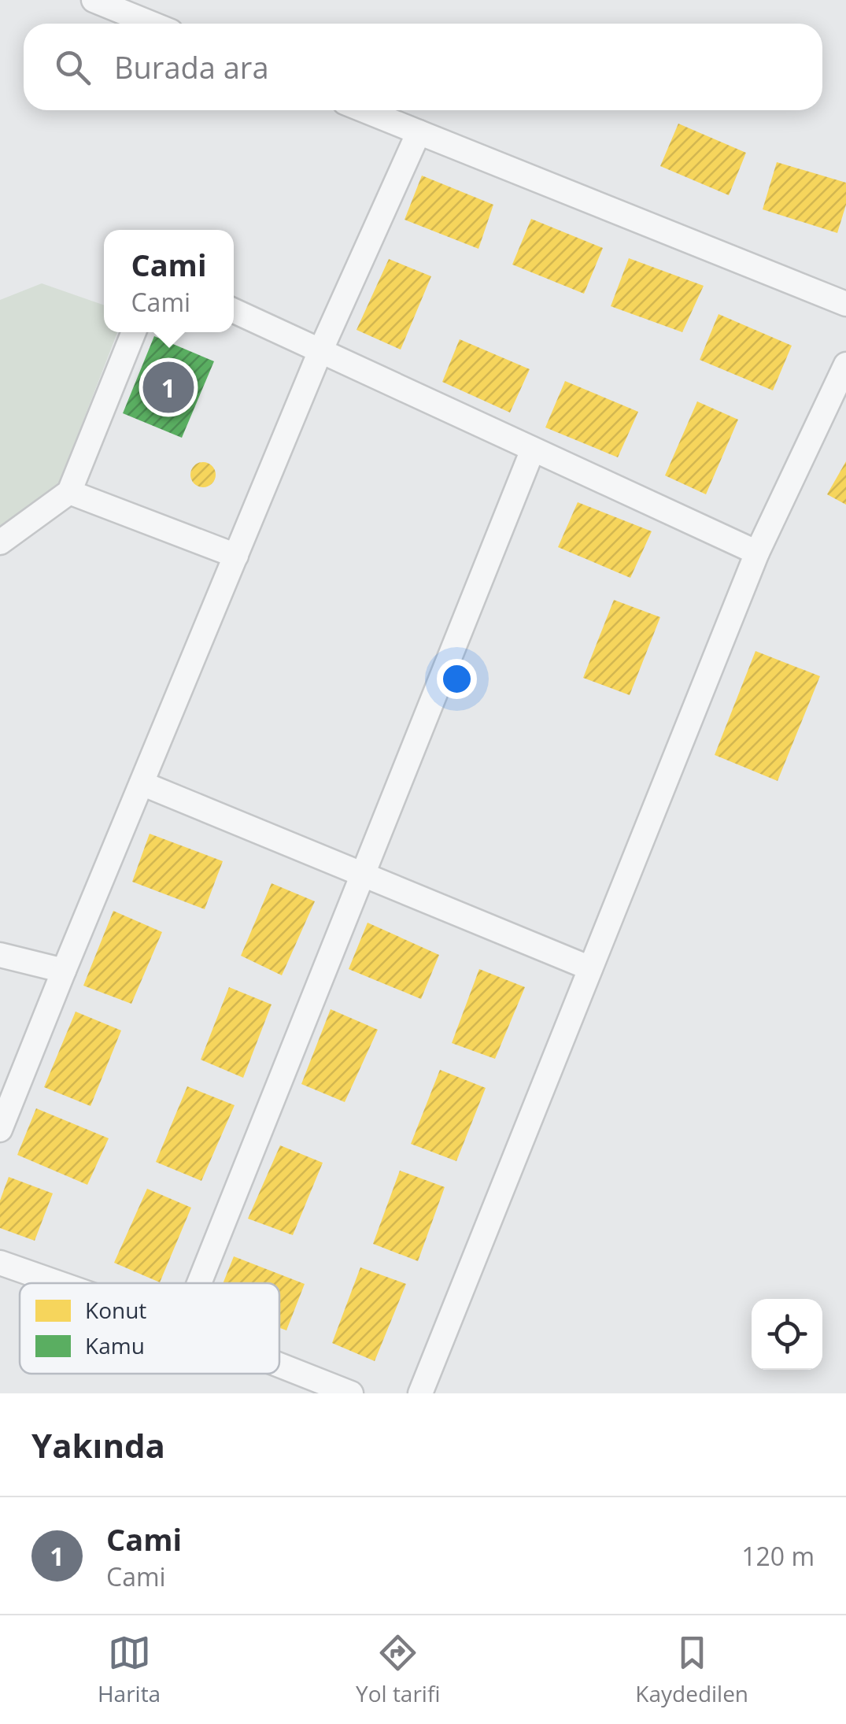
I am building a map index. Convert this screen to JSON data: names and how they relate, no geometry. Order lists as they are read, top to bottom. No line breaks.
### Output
{"legend":["Konut","Kamu"],"page":{"search":"Burada ara","popup":["Cami","Cami"],"pins":"1","heading":"Yakında","list":[{"mark":"1","name":"Cami","note":"Cami","value":"120 m"}],"nav":["Harita","Yol tarifi","Kaydedilen"]}}
